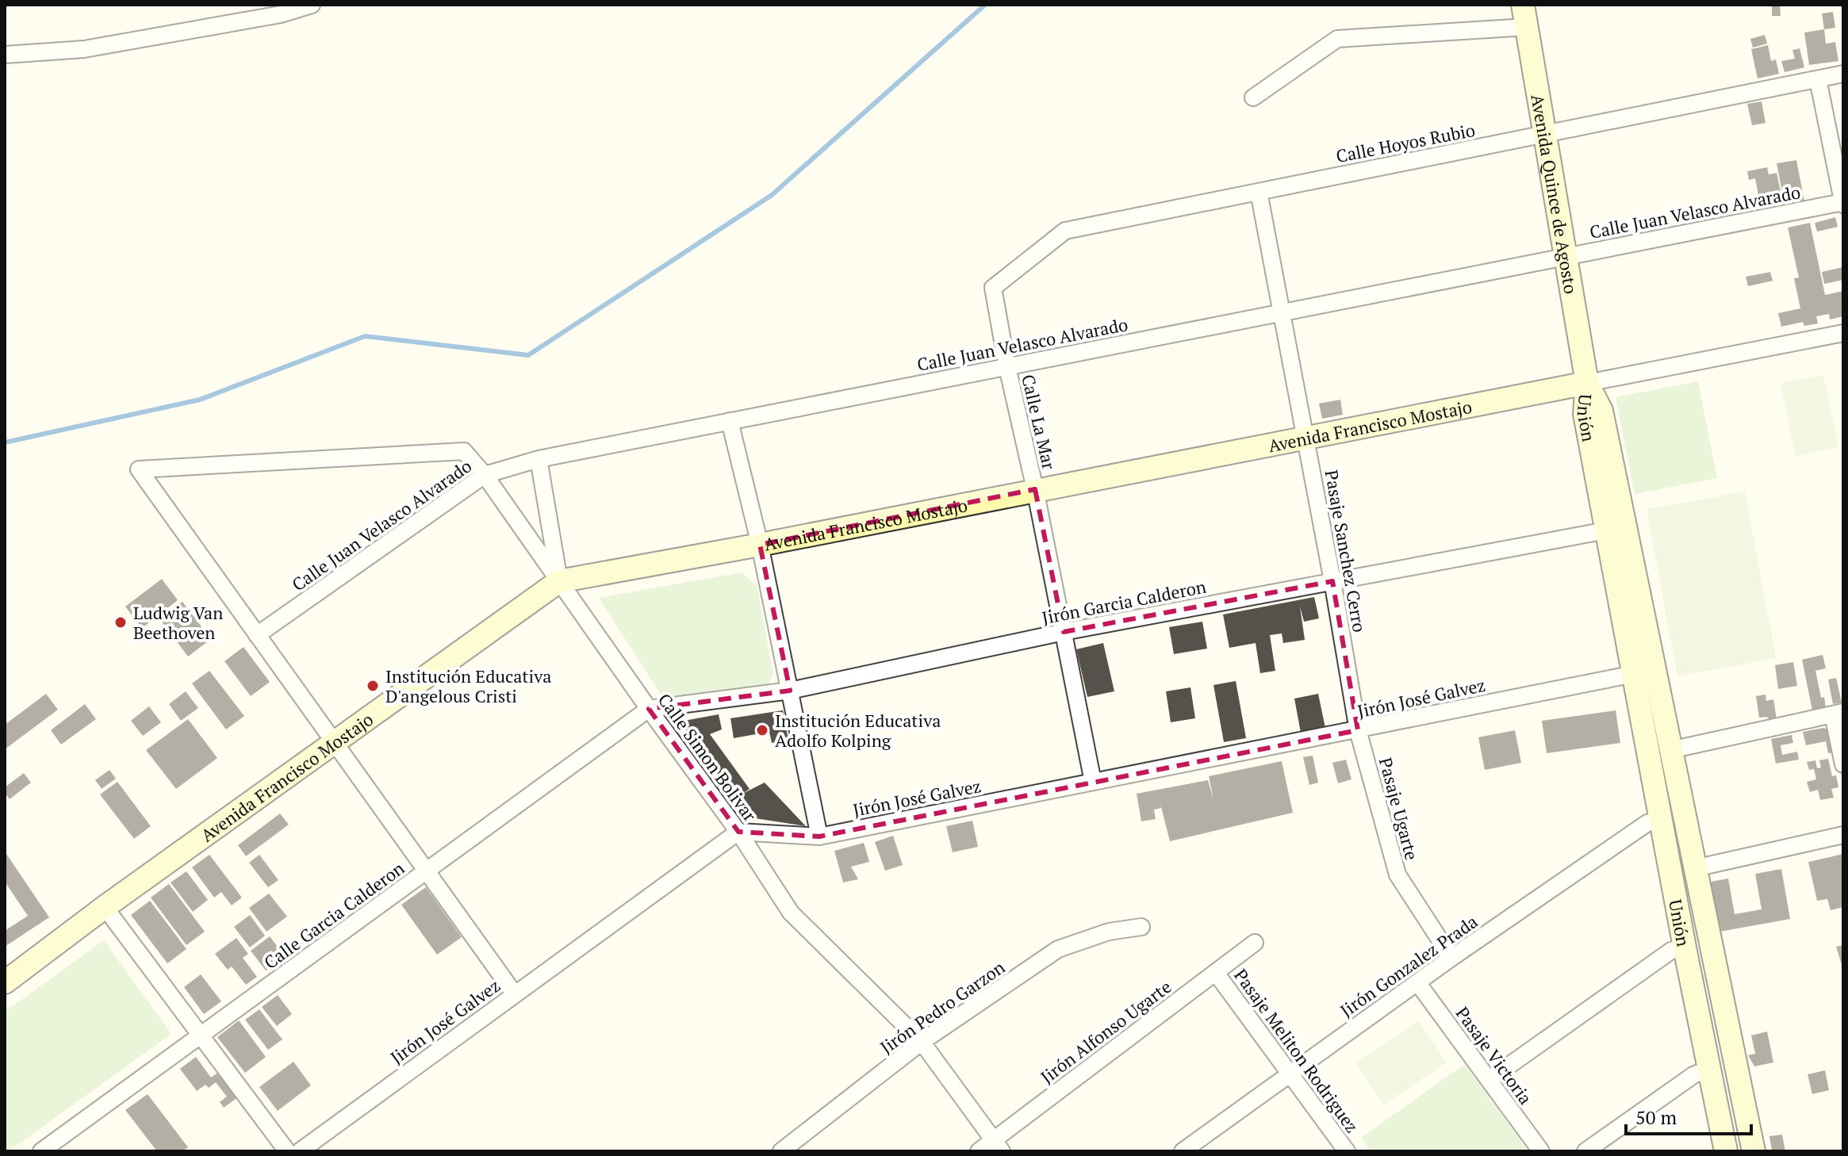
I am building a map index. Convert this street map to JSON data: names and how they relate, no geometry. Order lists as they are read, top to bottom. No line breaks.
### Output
{"streets":{"street":["Calle Hoyos Rubio","Avenida Quince de Agosto","Calle Juan Velasco Alvarado","Unión","Calle La Mar","Avenida Francisco Mostajo","Pasaje Sanchez Cerro","Jirón Garcia Calderon","Jirón José Galvez","Calle Simon Bolivar","Pasaje Ugarte","Calle Garcia Calderon","Jirón Gonzalez Prada","Jirón Pedro Garzon","Jirón Alfonso Ugarte","Pasaje Meliton Rodriguez","Pasaje Victoria"]},"crossings":[["Calle Hoyos Rubio","Avenida Quince de Agosto"],["Calle Hoyos Rubio","Calle La Mar"],["Calle Hoyos Rubio","Pasaje Sanchez Cerro"],["Avenida Quince de Agosto","Calle Juan Velasco Alvarado"],["Avenida Quince de Agosto","Unión"],["Avenida Quince de Agosto","Avenida Francisco Mostajo"],["Calle Juan Velasco Alvarado","Calle La Mar"],["Calle Juan Velasco Alvarado","Pasaje Sanchez Cerro"],["Calle Juan Velasco Alvarado","Calle Simon Bolivar"],["Unión","Avenida Francisco Mostajo"],["Unión","Jirón Garcia Calderon"],["Unión","Jirón José Galvez"],["Unión","Jirón Gonzalez Prada"],["Calle La Mar","Avenida Francisco Mostajo"],["Calle La Mar","Jirón Garcia Calderon"],["Calle La Mar","Jirón José Galvez"],["Avenida Francisco Mostajo","Pasaje Sanchez Cerro"],["Avenida Francisco Mostajo","Calle Simon Bolivar"],["Pasaje Sanchez Cerro","Jirón Garcia Calderon"],["Pasaje Sanchez Cerro","Jirón José Galvez"],["Pasaje Sanchez Cerro","Pasaje Ugarte"],["Jirón Garcia Calderon","Calle Simon Bolivar"],["Jirón Garcia Calderon","Calle Garcia Calderon"],["Jirón José Galvez","Calle Simon Bolivar"],["Jirón José Galvez","Pasaje Ugarte"],["Calle Simon Bolivar","Calle Garcia Calderon"],["Calle Simon Bolivar","Jirón Pedro Garzon"],["Calle Simon Bolivar","Jirón Alfonso Ugarte"],["Pasaje Ugarte","Jirón Gonzalez Prada"],["Jirón Gonzalez Prada","Pasaje Meliton Rodriguez"],["Jirón Gonzalez Prada","Pasaje Victoria"],["Jirón Alfonso Ugarte","Pasaje Meliton Rodriguez"]],"places":["Ludwig Van Beethoven","Institución Educativa D'angelous Cristi","Institución Educativa Adolfo Kolping"],"scale_bar":"50 m"}
